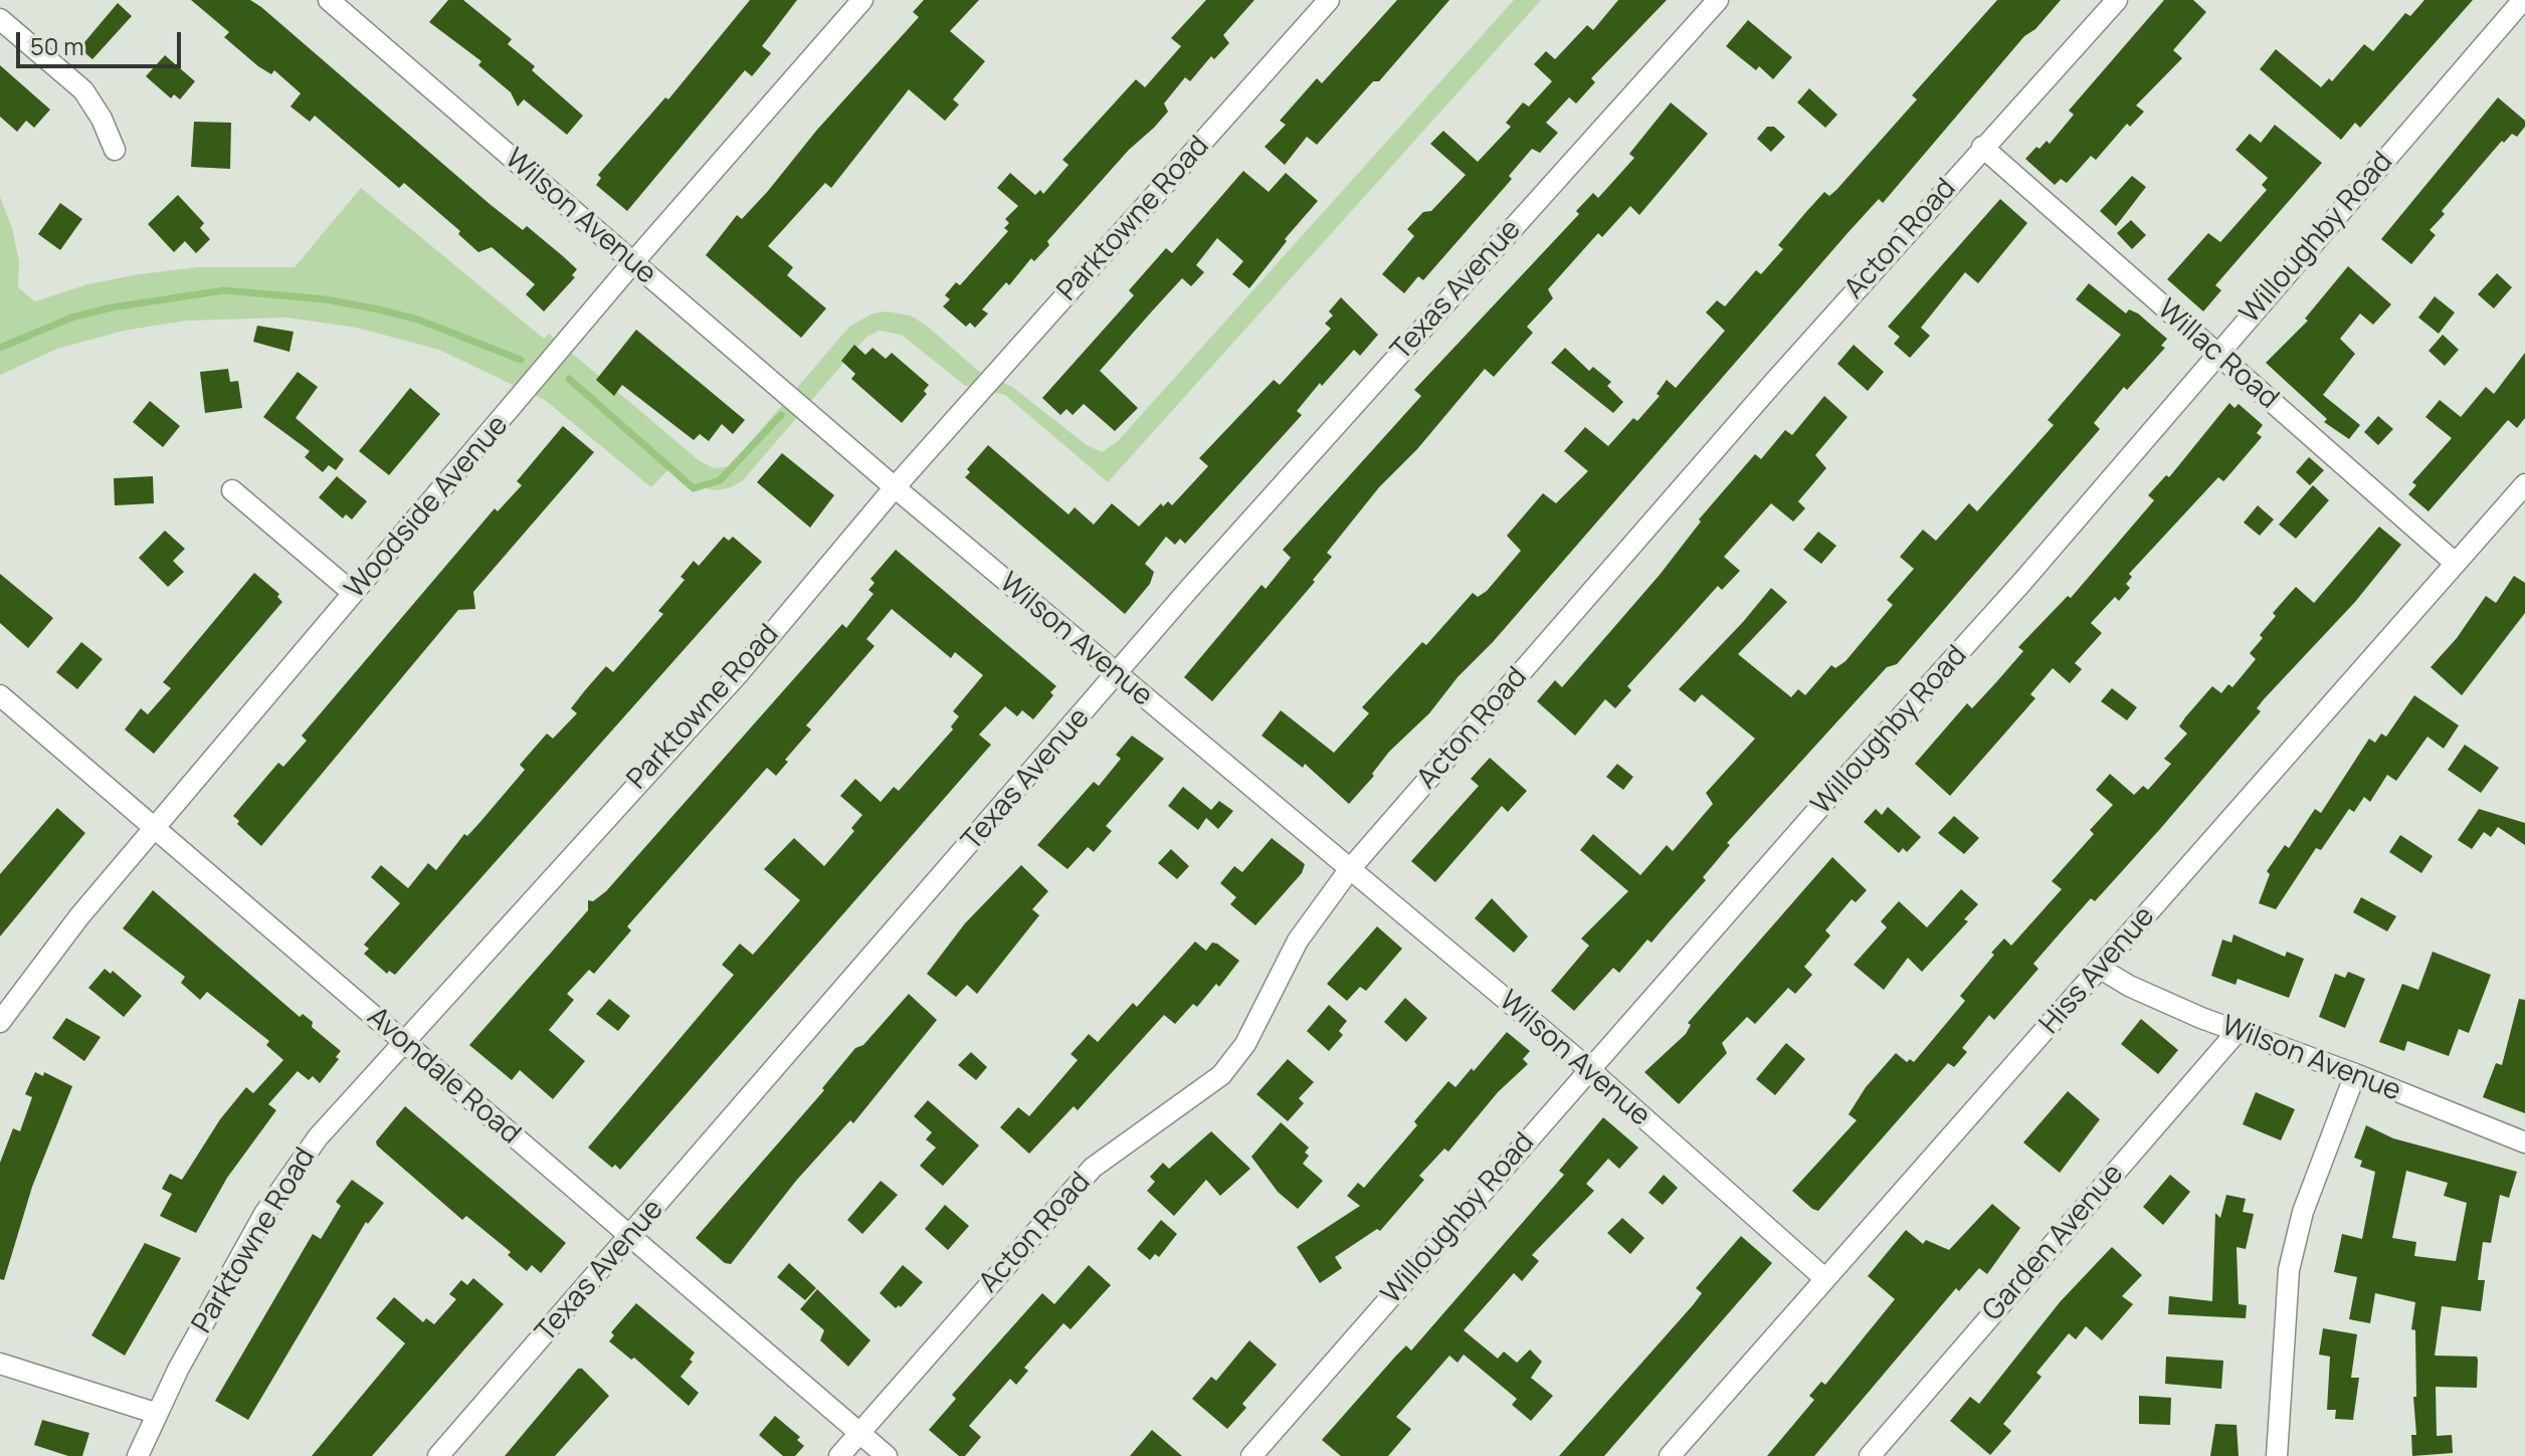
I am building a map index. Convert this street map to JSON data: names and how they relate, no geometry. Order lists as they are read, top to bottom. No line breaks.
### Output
{"streets":{"street":["Wilson Avenue","Parktowne Road","Willoughby Road","Acton Road","Texas Avenue","Willac Road","Woodside Avenue","Hiss Avenue","Avondale Road","Garden Avenue"]},"crossings":[["Wilson Avenue","Parktowne Road"],["Wilson Avenue","Willoughby Road"],["Wilson Avenue","Acton Road"],["Wilson Avenue","Texas Avenue"],["Wilson Avenue","Woodside Avenue"],["Wilson Avenue","Hiss Avenue"],["Wilson Avenue","Garden Avenue"],["Parktowne Road","Avondale Road"],["Willoughby Road","Willac Road"],["Acton Road","Willac Road"],["Acton Road","Avondale Road"],["Texas Avenue","Avondale Road"],["Willac Road","Hiss Avenue"],["Woodside Avenue","Avondale Road"]],"scale_bar":"50 m"}
